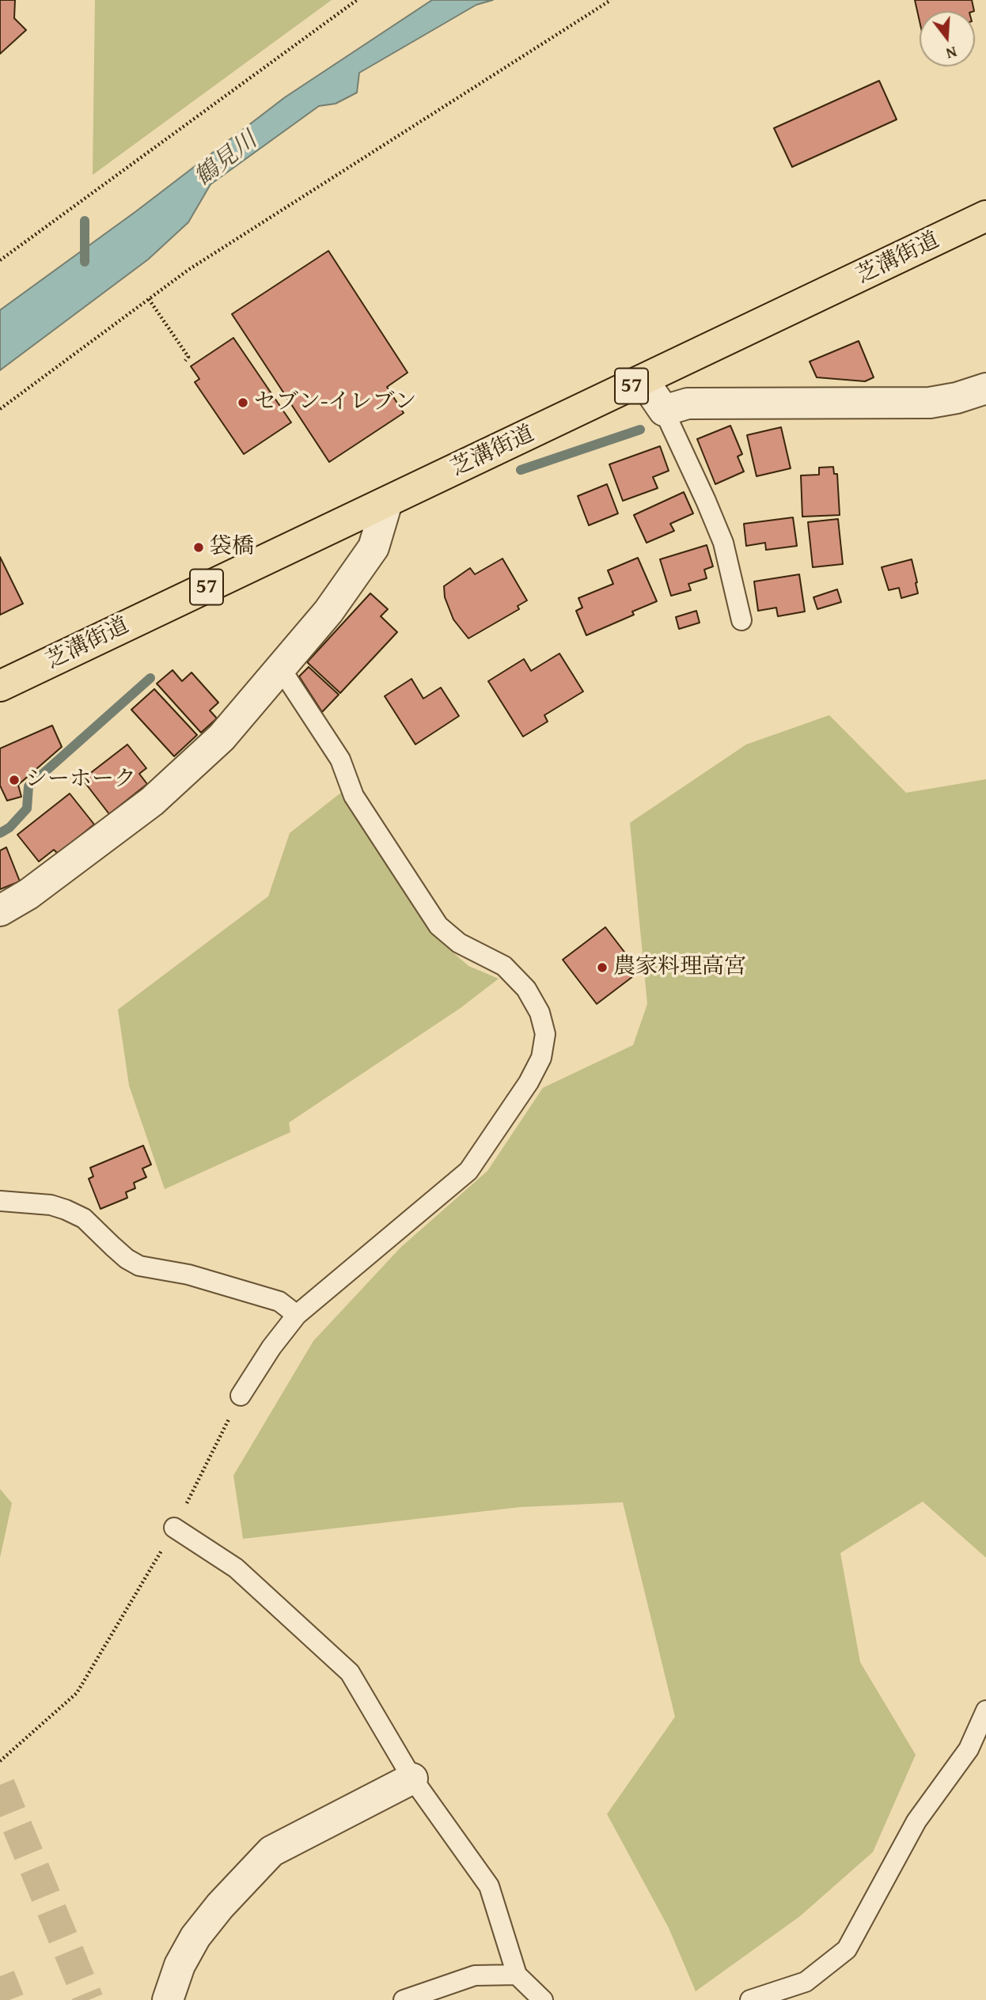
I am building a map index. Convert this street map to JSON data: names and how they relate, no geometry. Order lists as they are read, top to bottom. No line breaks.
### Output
{"streets":{"main road":["芝溝街道","57"]},"water":["鶴見川"],"places":["セブン-イレブン","袋橋","シーホーク","農家料理高宮"],"north":"bottom"}
